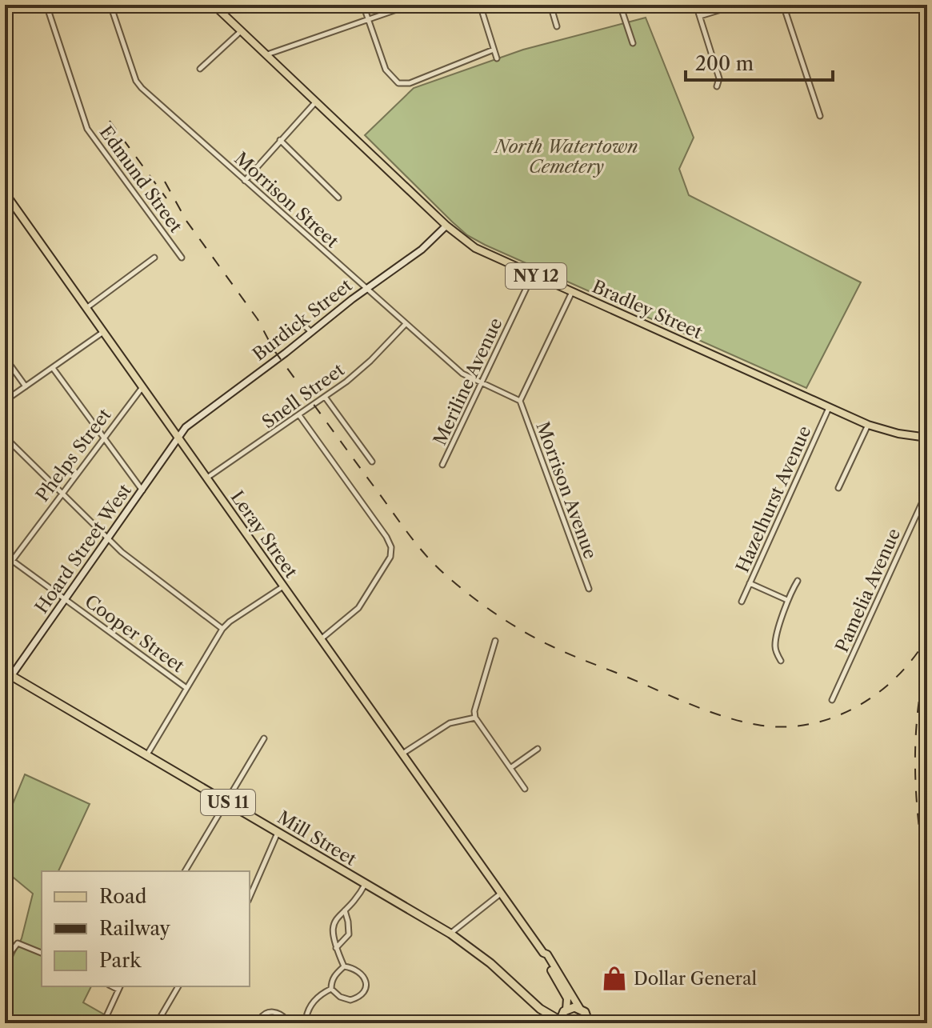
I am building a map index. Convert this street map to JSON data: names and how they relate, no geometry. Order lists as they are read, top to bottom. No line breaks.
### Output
{"streets":{"highway":["US 11","Mill Street"],"main road":["NY 12","Bradley Street","Leray Street"],"street":["Edmund Street","Morrison Street","Burdick Street","Meriline Avenue","Snell Street","Phelps Street","Morrison Avenue","Hazelhurst Avenue","Hoard Street West","Pamelia Avenue","Cooper Street"]},"crossings":[["Morrison Street","Burdick Street"],["Morrison Street","Meriline Avenue"],["Morrison Street","Snell Street"],["Morrison Street","Morrison Avenue"],["Bradley Street","Burdick Street"],["Bradley Street","Meriline Avenue"],["Bradley Street","Hazelhurst Avenue"],["Burdick Street","Leray Street"],["Burdick Street","Hoard Street West"],["Snell Street","Leray Street"],["Phelps Street","Leray Street"],["Phelps Street","Cooper Street"],["Leray Street","Hoard Street West"],["Hoard Street West","Cooper Street"],["Hoard Street West","Mill Street"]],"parks":["North Watertown Cemetery"],"places":{"shop":["Dollar General"]},"legend":["Road","Railway","Park"],"scale_bar":"200 m"}
